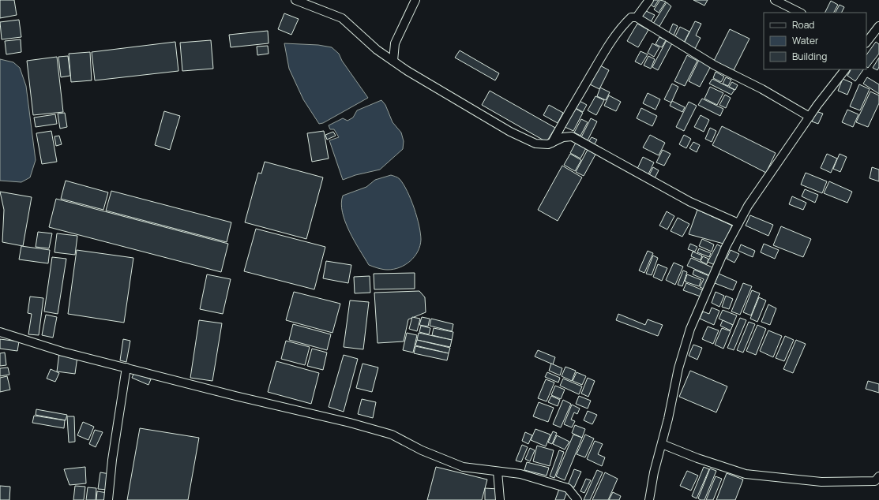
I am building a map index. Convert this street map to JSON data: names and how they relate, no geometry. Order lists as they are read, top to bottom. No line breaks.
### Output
{"legend":["Road","Water","Building"]}
